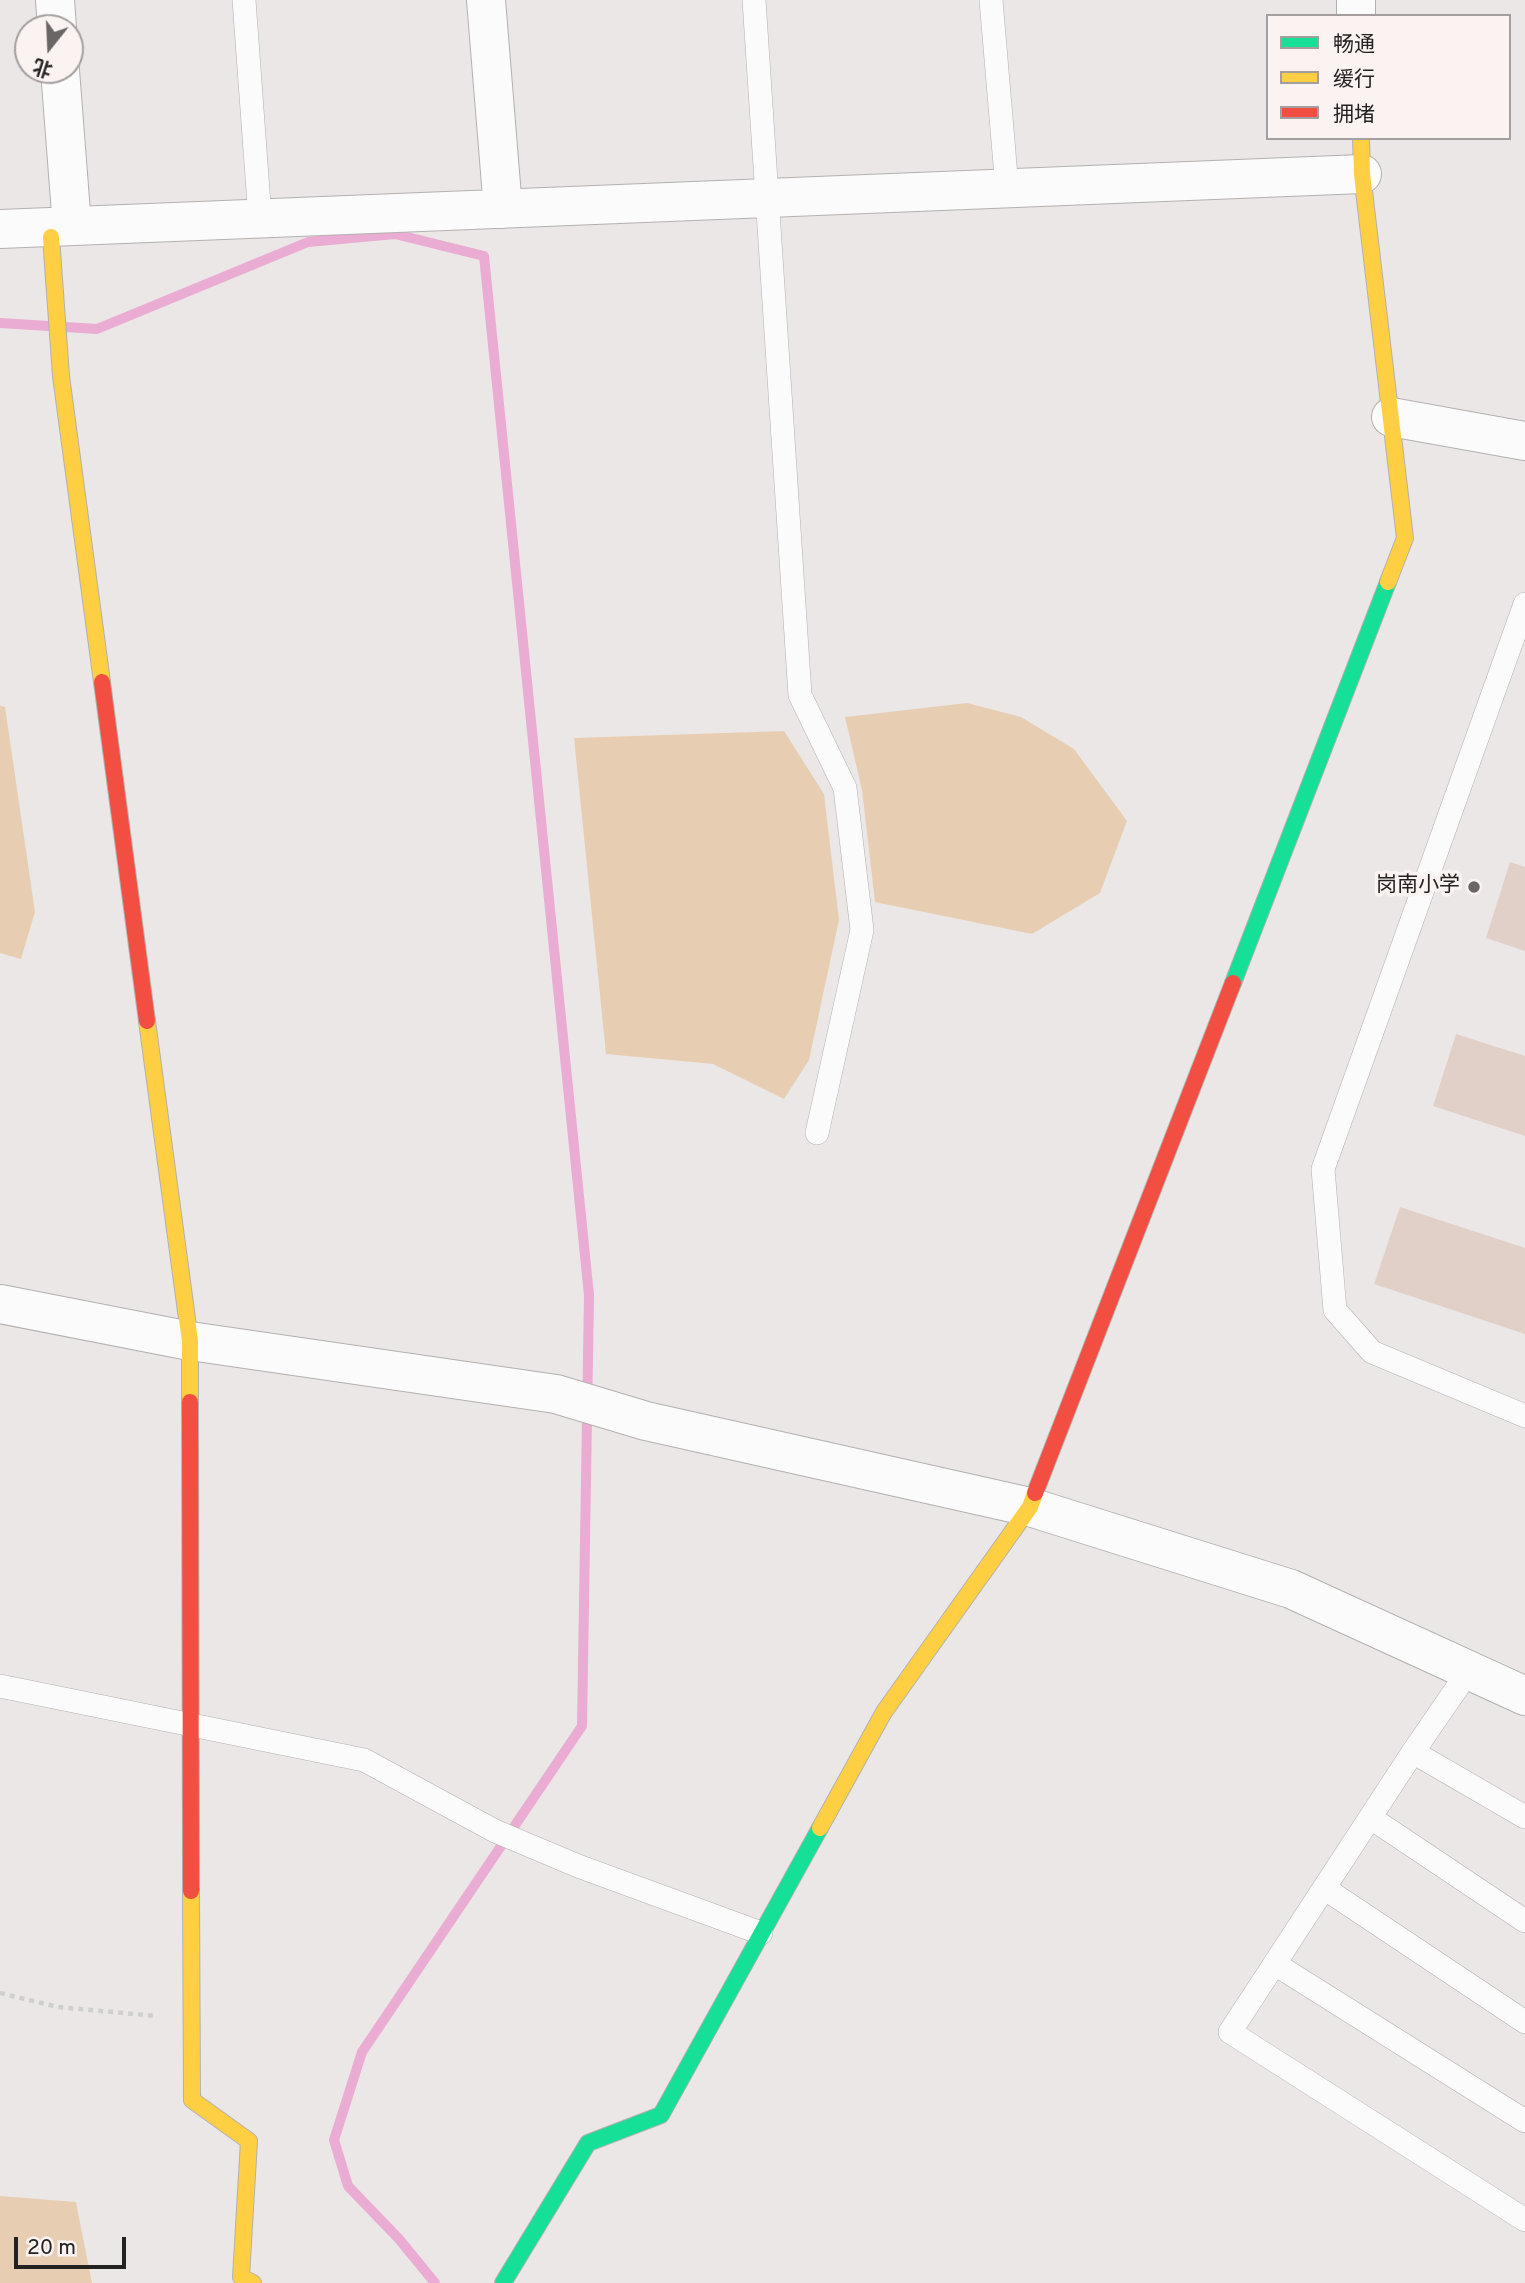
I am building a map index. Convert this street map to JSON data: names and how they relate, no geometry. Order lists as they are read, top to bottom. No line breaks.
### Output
{"places":["岗南小学"],"legend":["畅通","缓行","拥堵"],"scale_bar":"20 m","north":"bottom"}
